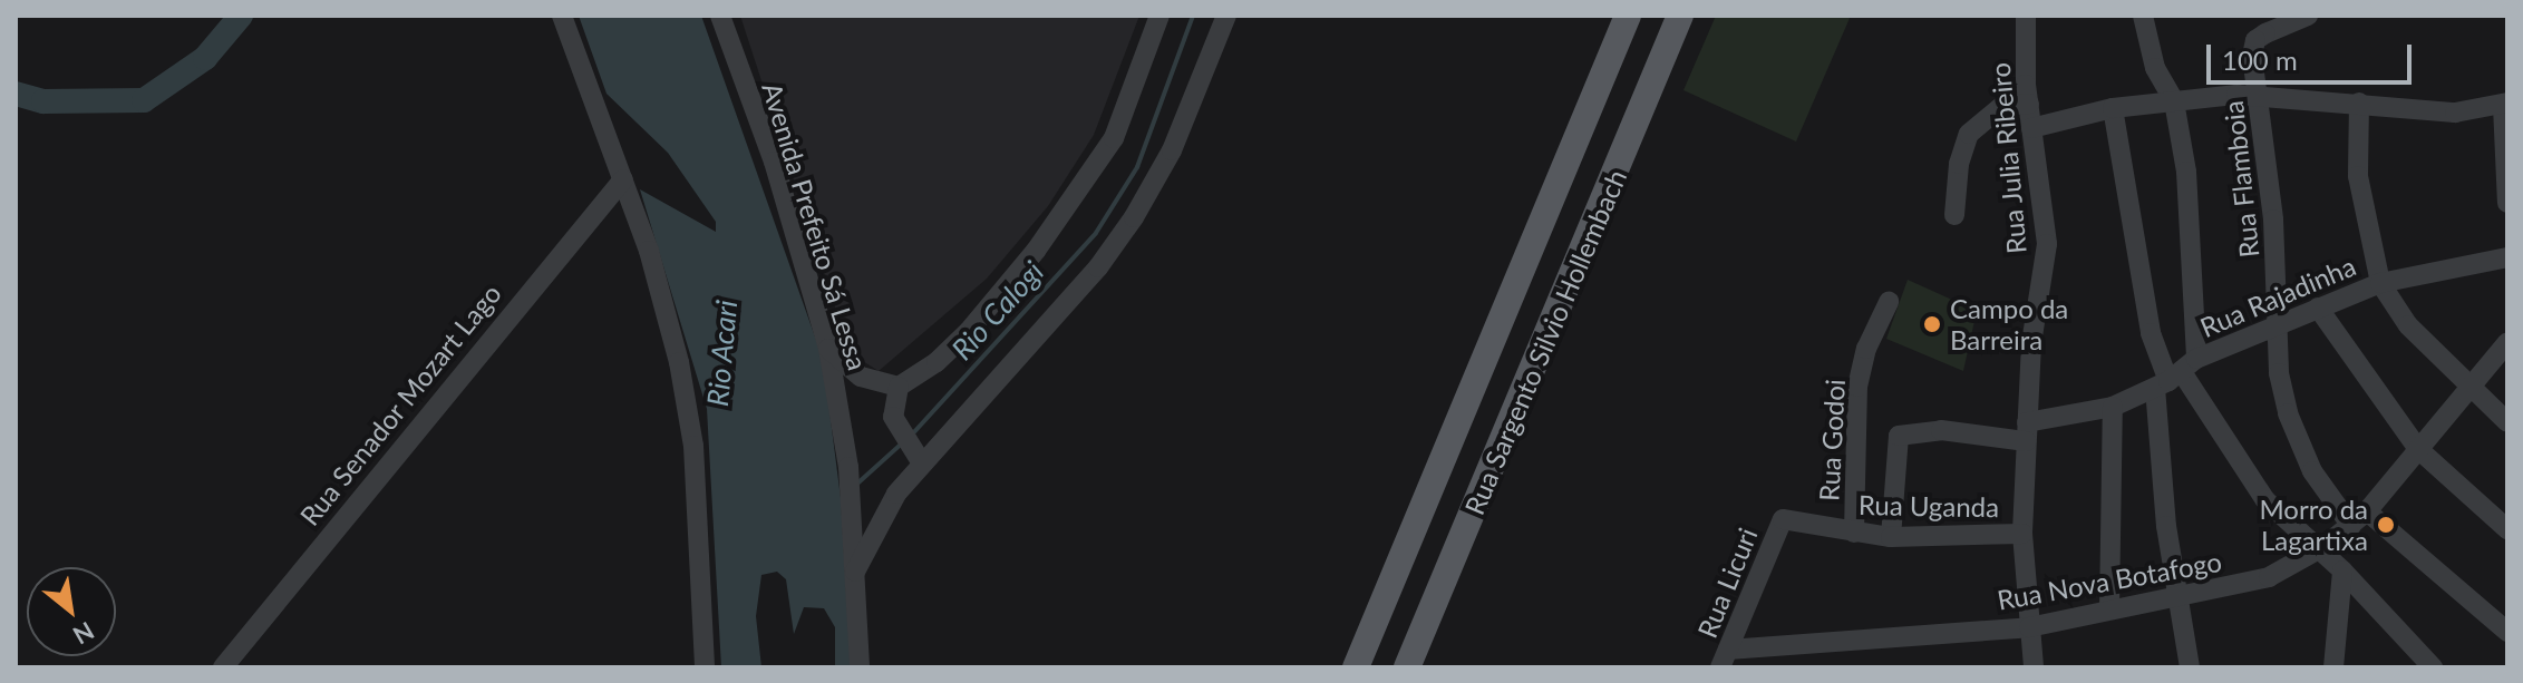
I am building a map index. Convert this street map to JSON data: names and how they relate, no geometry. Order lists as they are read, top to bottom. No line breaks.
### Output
{"streets":{"main road":["Rua Sargento Silvio Hollembach"],"street":["Rua Julia Ribeiro","Rua Flamboia","Avenida Prefeito Sá Lessa","Rua Rajadinha","Rua Senador Mozart Lago","Rua Godoi","Rua Uganda","Rua Nova Botafogo","Rua Licuri"]},"crossings":[["Rua Julia Ribeiro","Rua Rajadinha"],["Rua Julia Ribeiro","Rua Uganda"],["Rua Julia Ribeiro","Rua Nova Botafogo"],["Rua Flamboia","Rua Rajadinha"],["Rua Flamboia","Rua Nova Botafogo"],["Rua Rajadinha","Rua Uganda"],["Rua Godoi","Rua Uganda"],["Rua Uganda","Rua Licuri"],["Rua Nova Botafogo","Rua Licuri"]],"water":["Rio Calogi","Rio Acari"],"places":["Campo da Barreira","Morro da Lagartixa"],"scale_bar":"100 m","north":"bottom right"}
